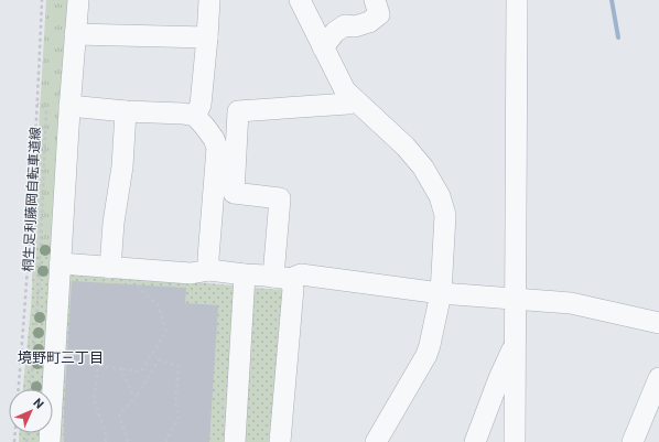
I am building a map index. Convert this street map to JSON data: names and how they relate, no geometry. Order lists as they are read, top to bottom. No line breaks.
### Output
{"streets":{"path":["桐生足利藤岡自転車道線"]},"districts":["境野町三丁目"],"north":"top right"}
